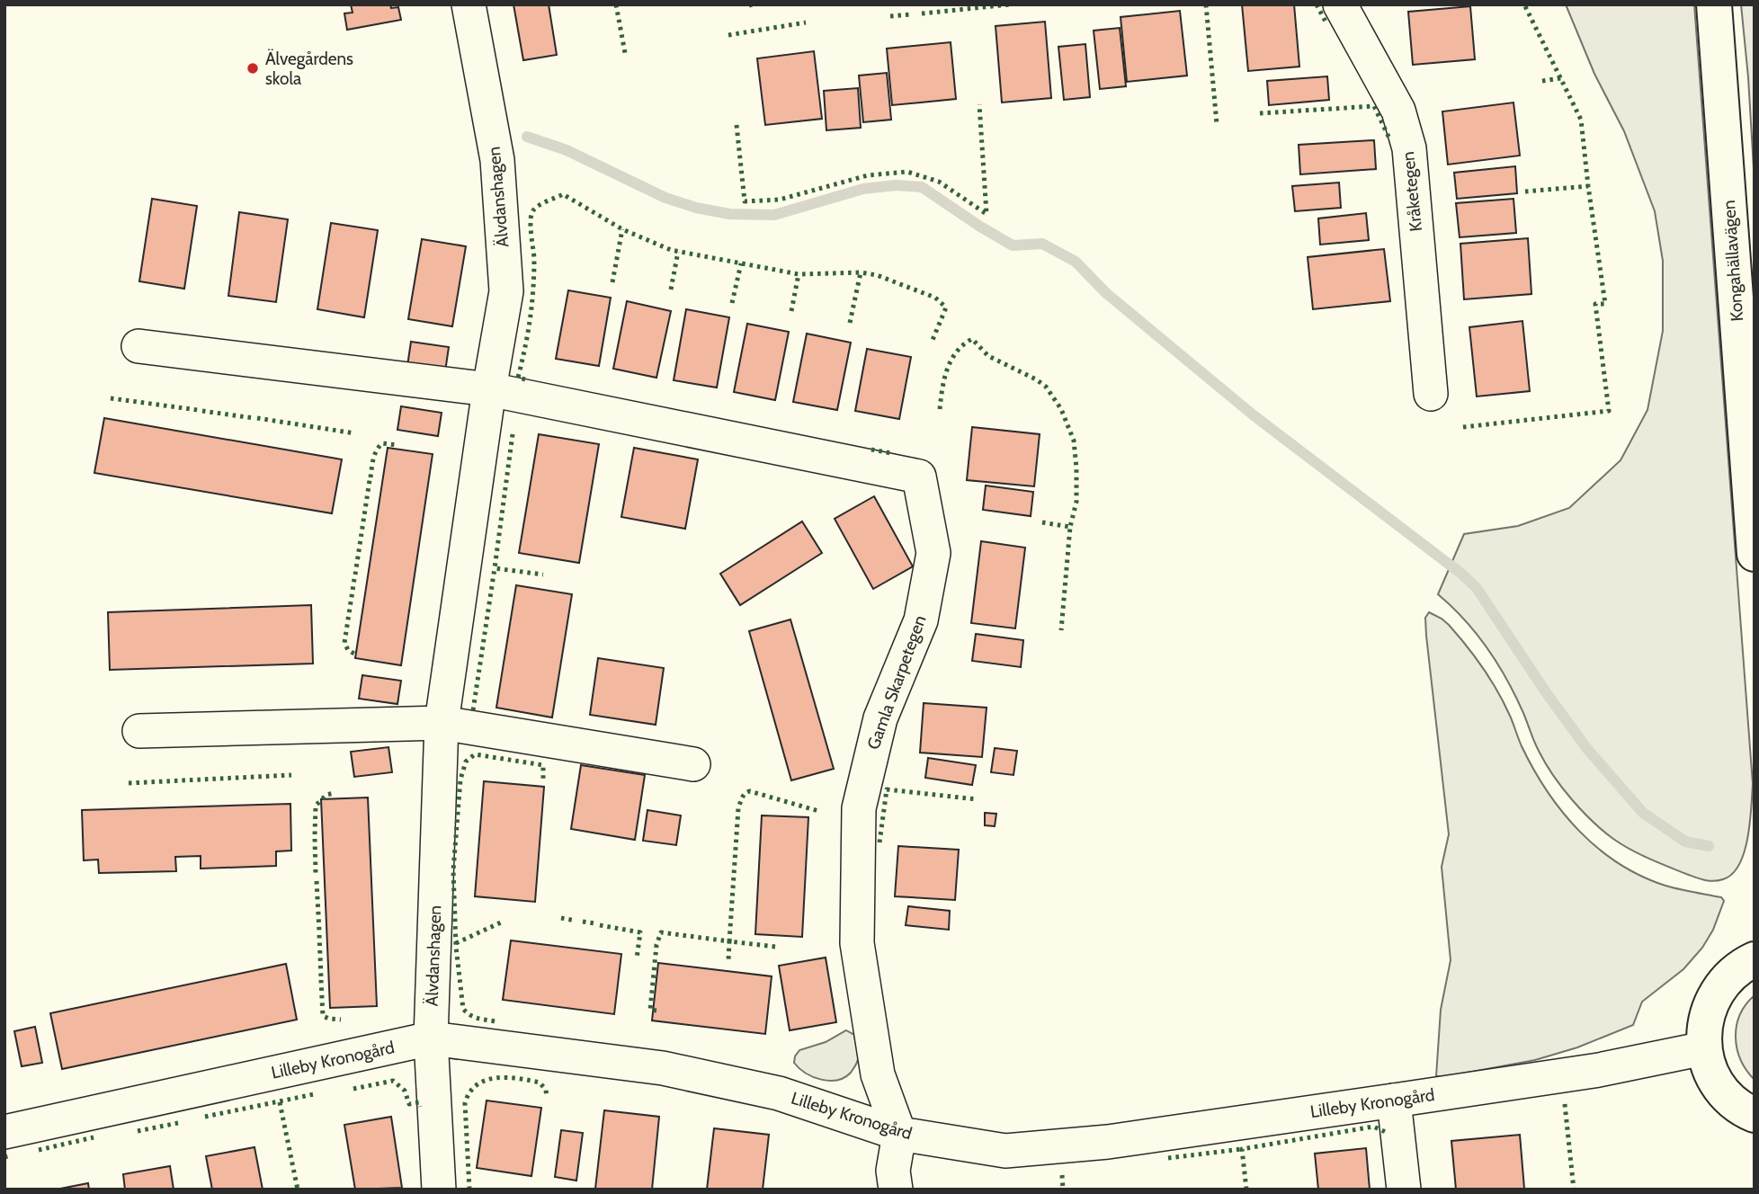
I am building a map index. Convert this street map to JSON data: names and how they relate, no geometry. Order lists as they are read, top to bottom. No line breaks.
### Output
{"streets":{"street":["Kråketegen","Älvdanshagen","Kongahällavägen","Gamla Skarpetegen","Lilleby Kronogård"]},"crossings":[["Älvdanshagen","Gamla Skarpetegen"],["Älvdanshagen","Lilleby Kronogård"],["Gamla Skarpetegen","Lilleby Kronogård"]],"places":["Älvegårdens skola"]}
